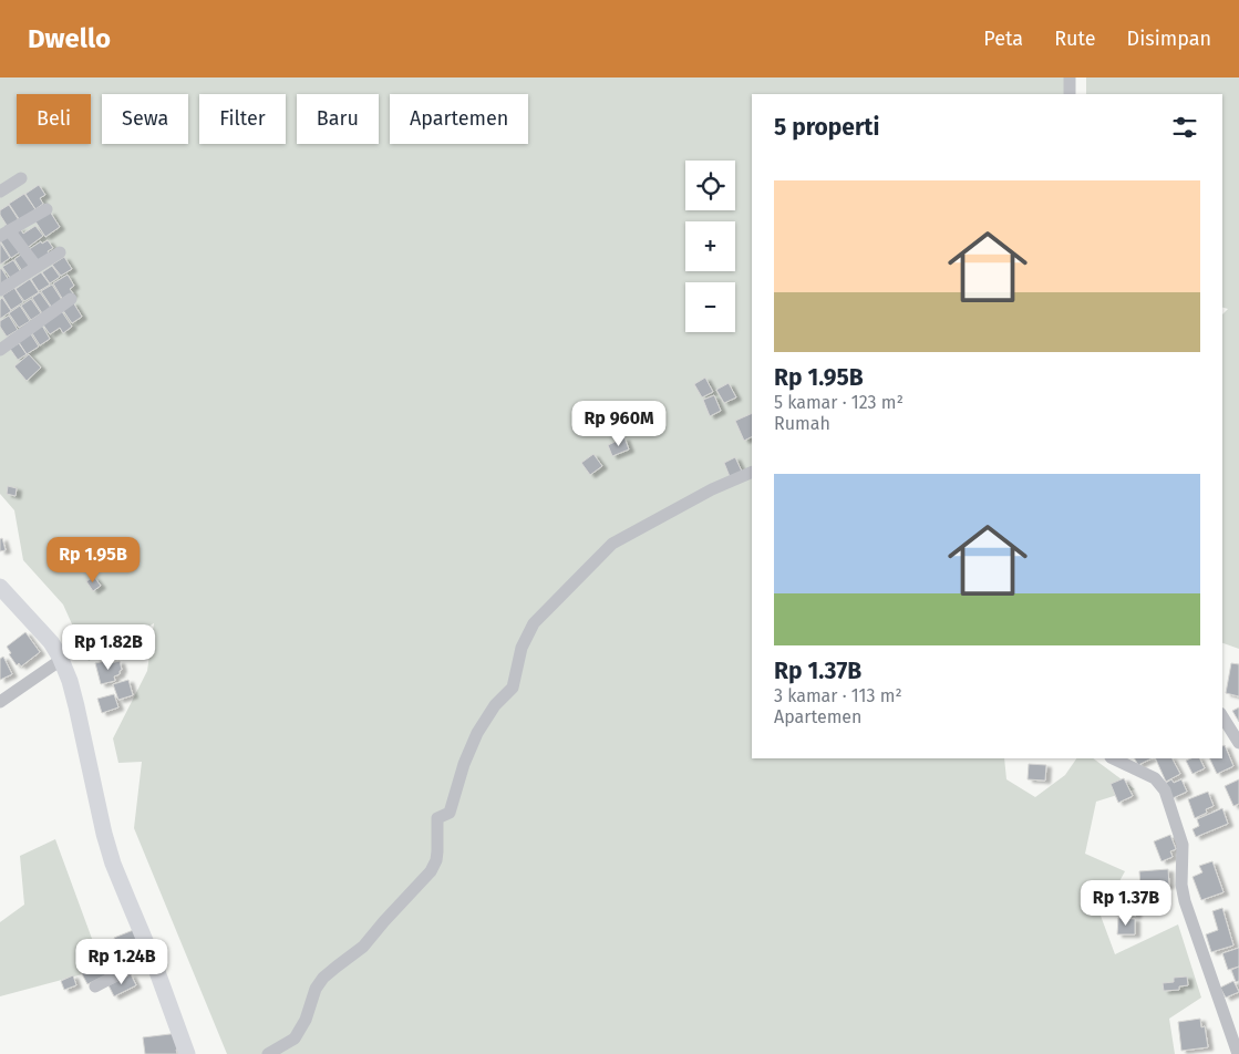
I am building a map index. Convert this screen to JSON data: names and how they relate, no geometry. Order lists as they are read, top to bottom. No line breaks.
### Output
{"page":{"header":"Dwello","nav":["Peta","Rute","Disimpan"],"chip":["Beli","Sewa","Filter","Baru","Apartemen"],"heading":"5 properti","map_buttons":["+","−"],"list":[{"name":"Rp 1.95B","note":"5 kamar · 123 m² · Rumah"},{"name":"Rp 1.37B","note":"3 kamar · 113 m² · Apartemen"}],"price":["Rp 960M","Rp 1.95B","Rp 1.82B","Rp 1.37B","Rp 1.24B"]}}
